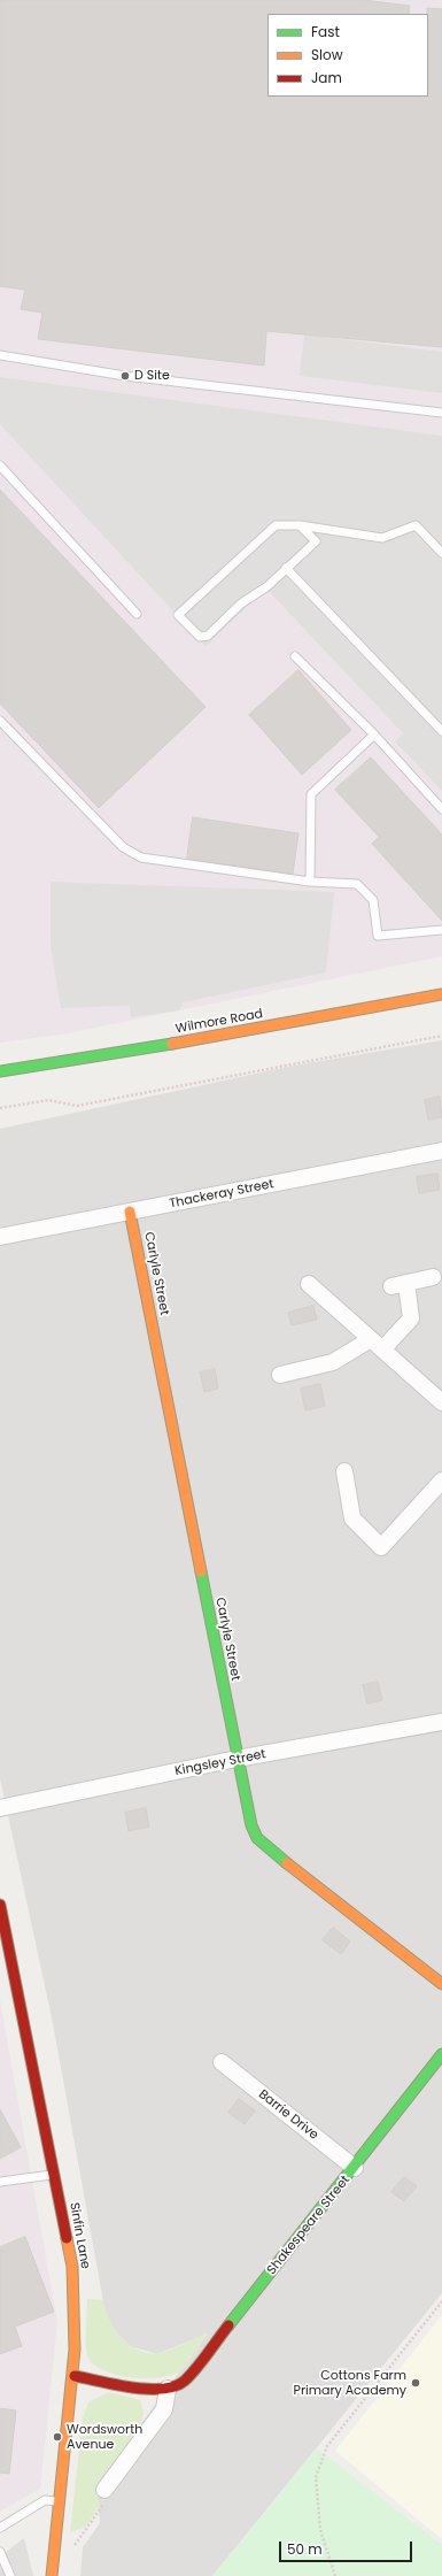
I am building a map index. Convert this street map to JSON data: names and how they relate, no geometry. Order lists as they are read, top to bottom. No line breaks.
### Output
{"streets":{"street":["Wilmore Road","Thackeray Street","Carlyle Street","Kingsley Street","Barrie Drive","Shakespeare Street","Sinfin Lane"]},"crossings":[["Thackeray Street","Carlyle Street"],["Carlyle Street","Kingsley Street"],["Barrie Drive","Shakespeare Street"],["Shakespeare Street","Sinfin Lane"]],"places":["D Site","Cottons Farm Primary Academy","Wordsworth Avenue"],"legend":["Fast","Slow","Jam"],"scale_bar":"50 m"}
